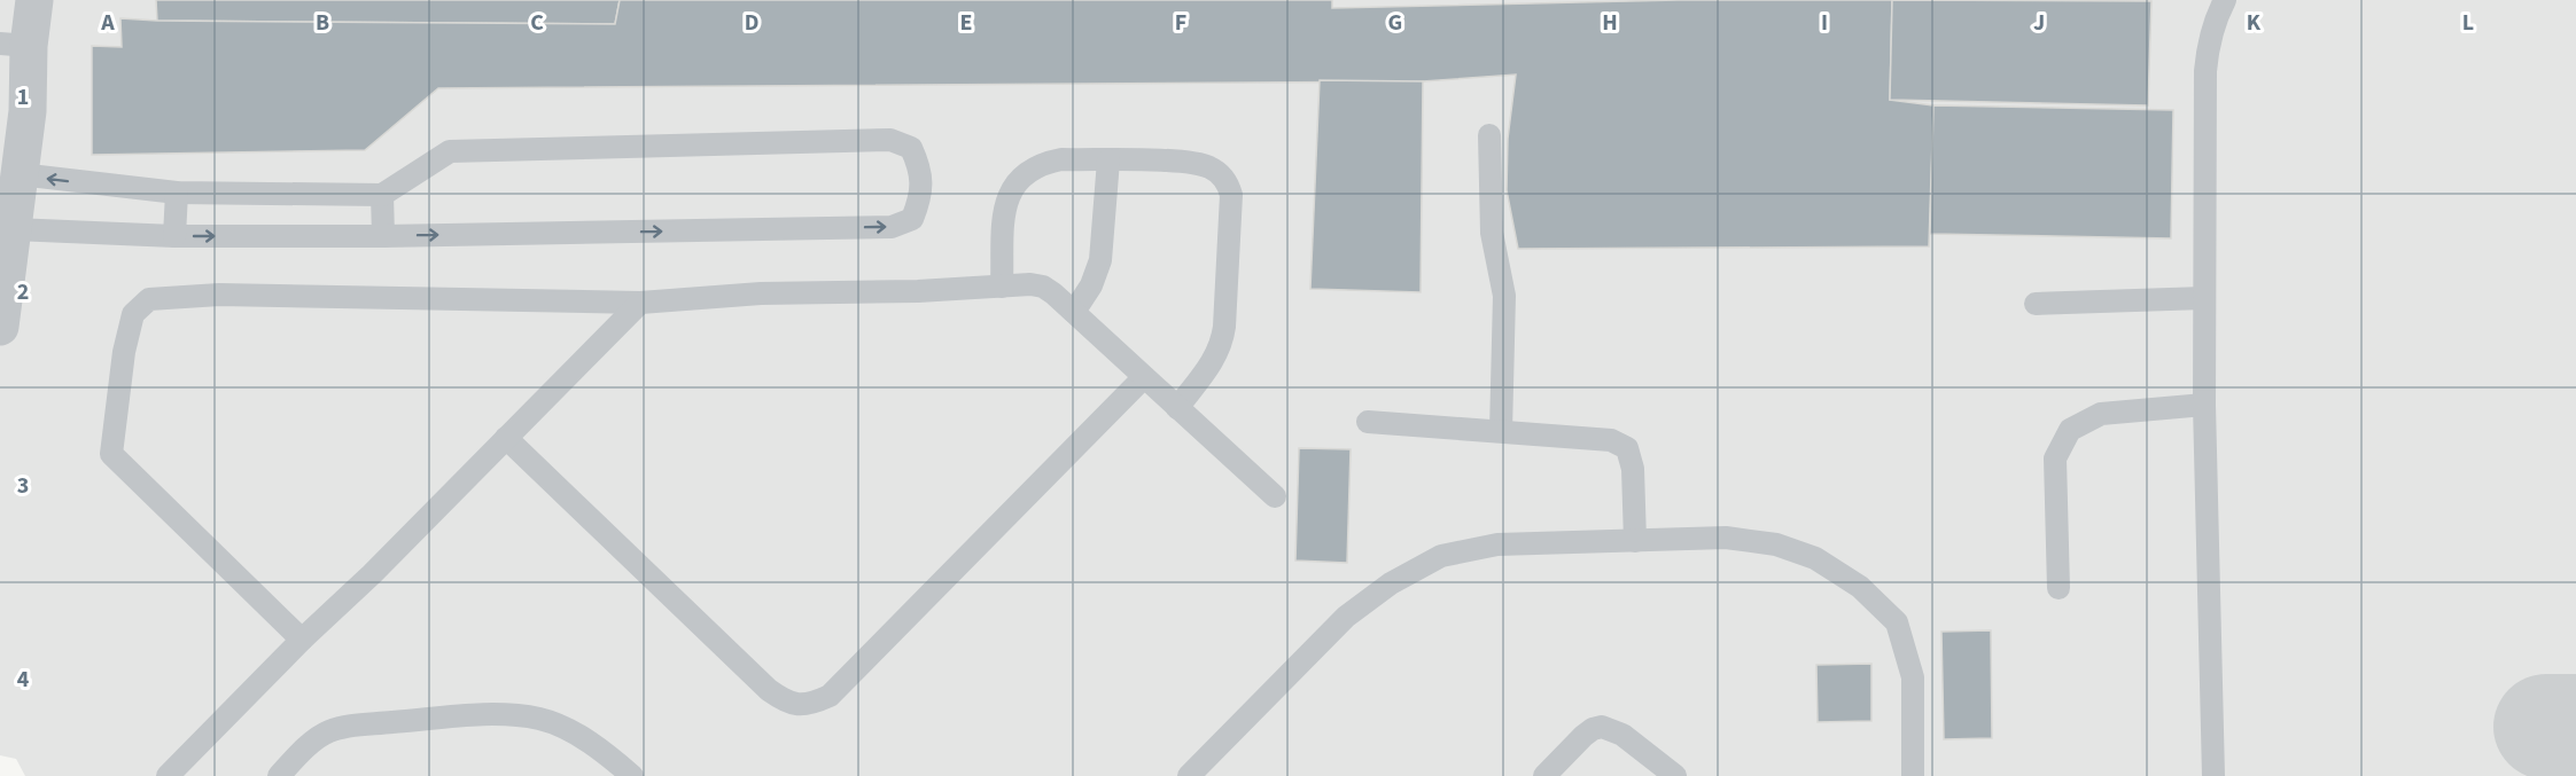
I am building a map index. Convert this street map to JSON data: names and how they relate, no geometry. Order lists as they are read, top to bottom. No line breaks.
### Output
{"grid":{"columns":["A","B","C","D","E","F","G","H","I","J","K","L"],"rows":["1","2","3","4"]}}
